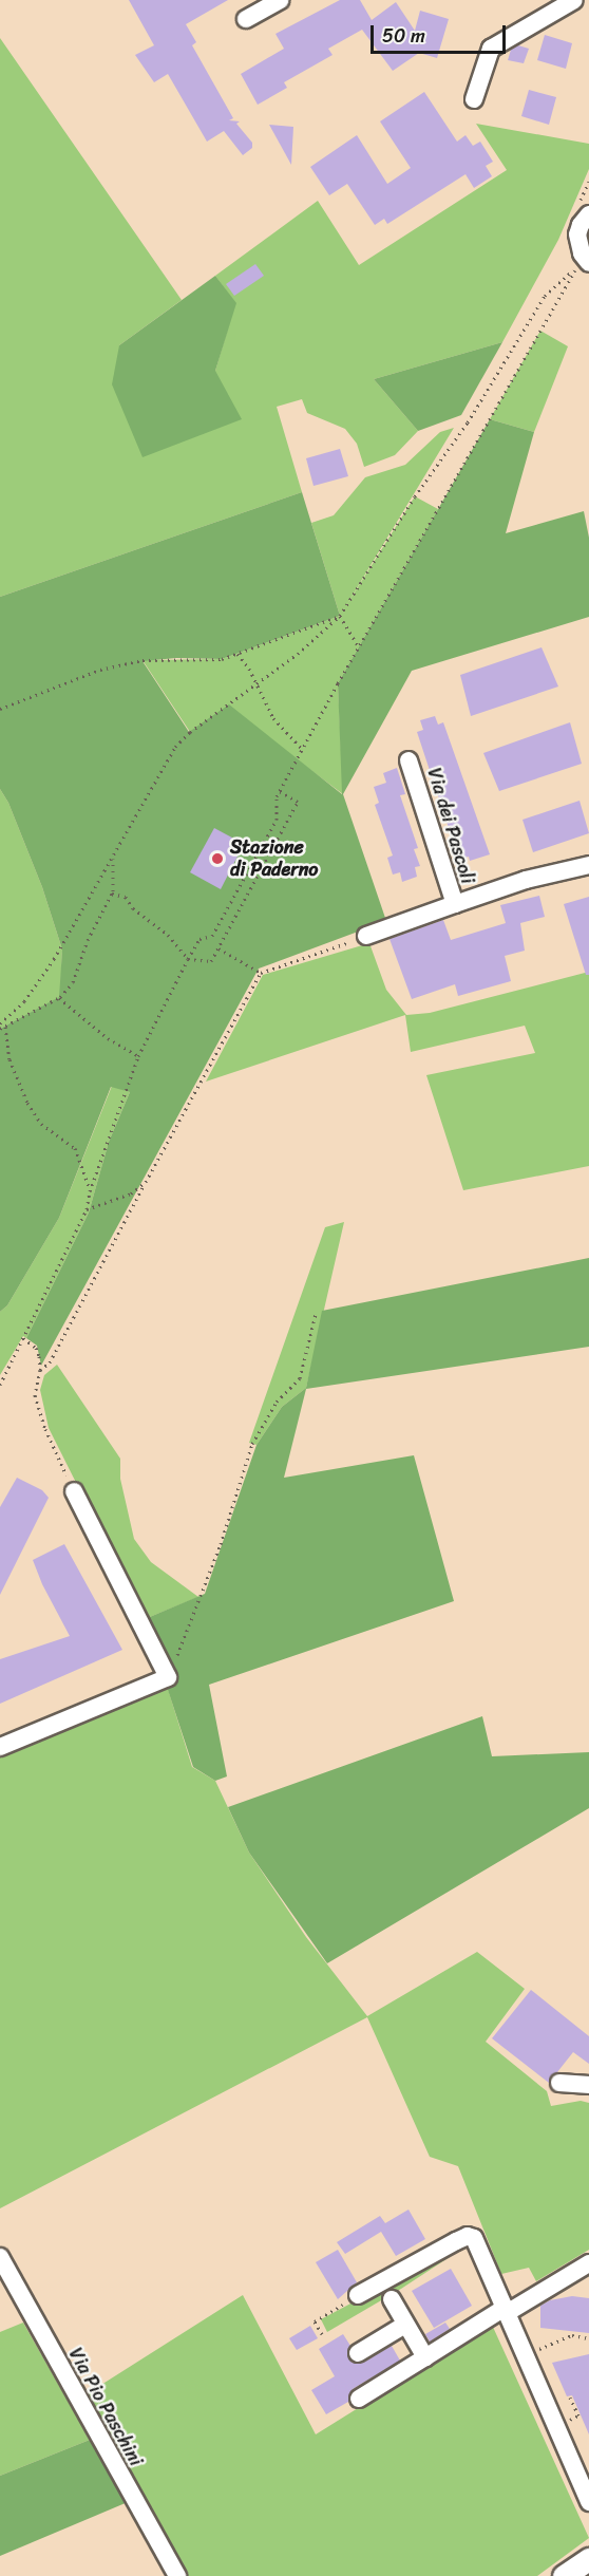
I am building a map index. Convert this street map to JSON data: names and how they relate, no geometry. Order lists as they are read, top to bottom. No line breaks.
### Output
{"streets":{"street":["Via dei Pascoli","Via Pio Paschini"]},"places":["Stazione di Paderno"],"scale_bar":"50 m"}
